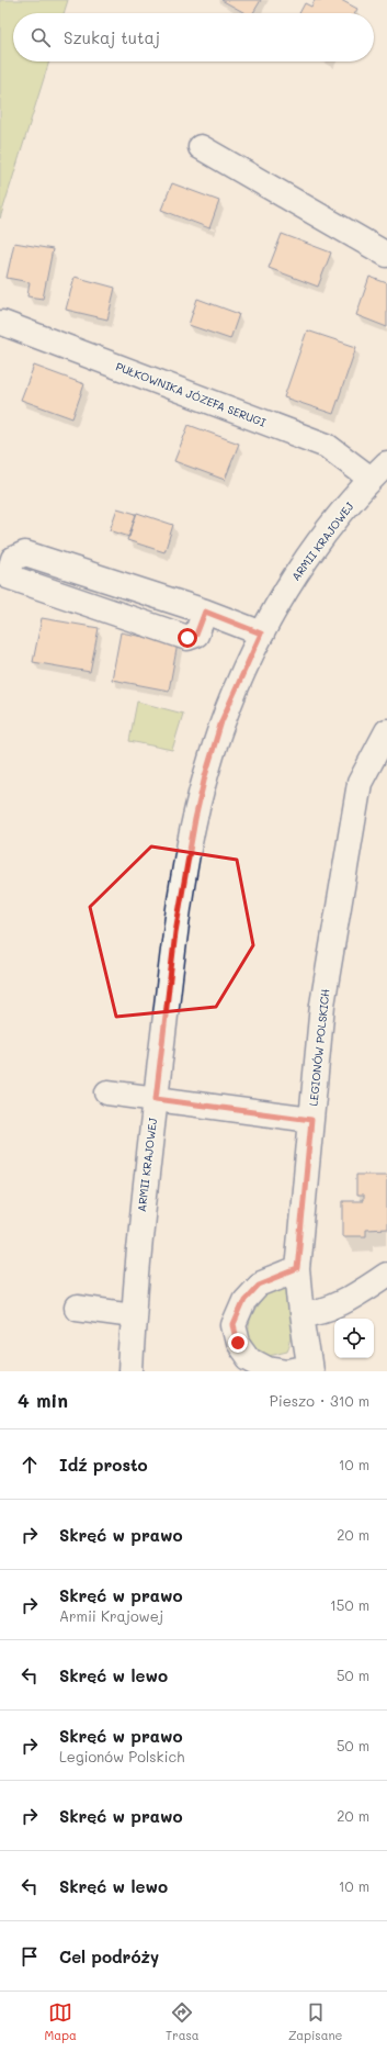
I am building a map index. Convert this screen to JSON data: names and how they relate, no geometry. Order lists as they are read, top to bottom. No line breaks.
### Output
{"streets":{"street":["PUŁKOWNIKA JÓZEFA SERUGI","ARMII KRAJOWEJ","LEGIONÓW POLSKICH"]},"crossings":[["PUŁKOWNIKA JÓZEFA SERUGI","ARMII KRAJOWEJ"]],"page":{"search":"Szukaj tutaj","heading":["4 min","Pieszo · 310 m"],"list":[["Idź prosto","10 m"],["Skręć w prawo","20 m"],["Skręć w prawo","Armii Krajowej","150 m"],["Skręć w lewo","50 m"],["Skręć w prawo","Legionów Polskich","50 m"],["Skręć w prawo","20 m"],["Skręć w lewo","10 m"],"Cel podróży"],"nav":["Mapa","Trasa","Zapisane"]}}
